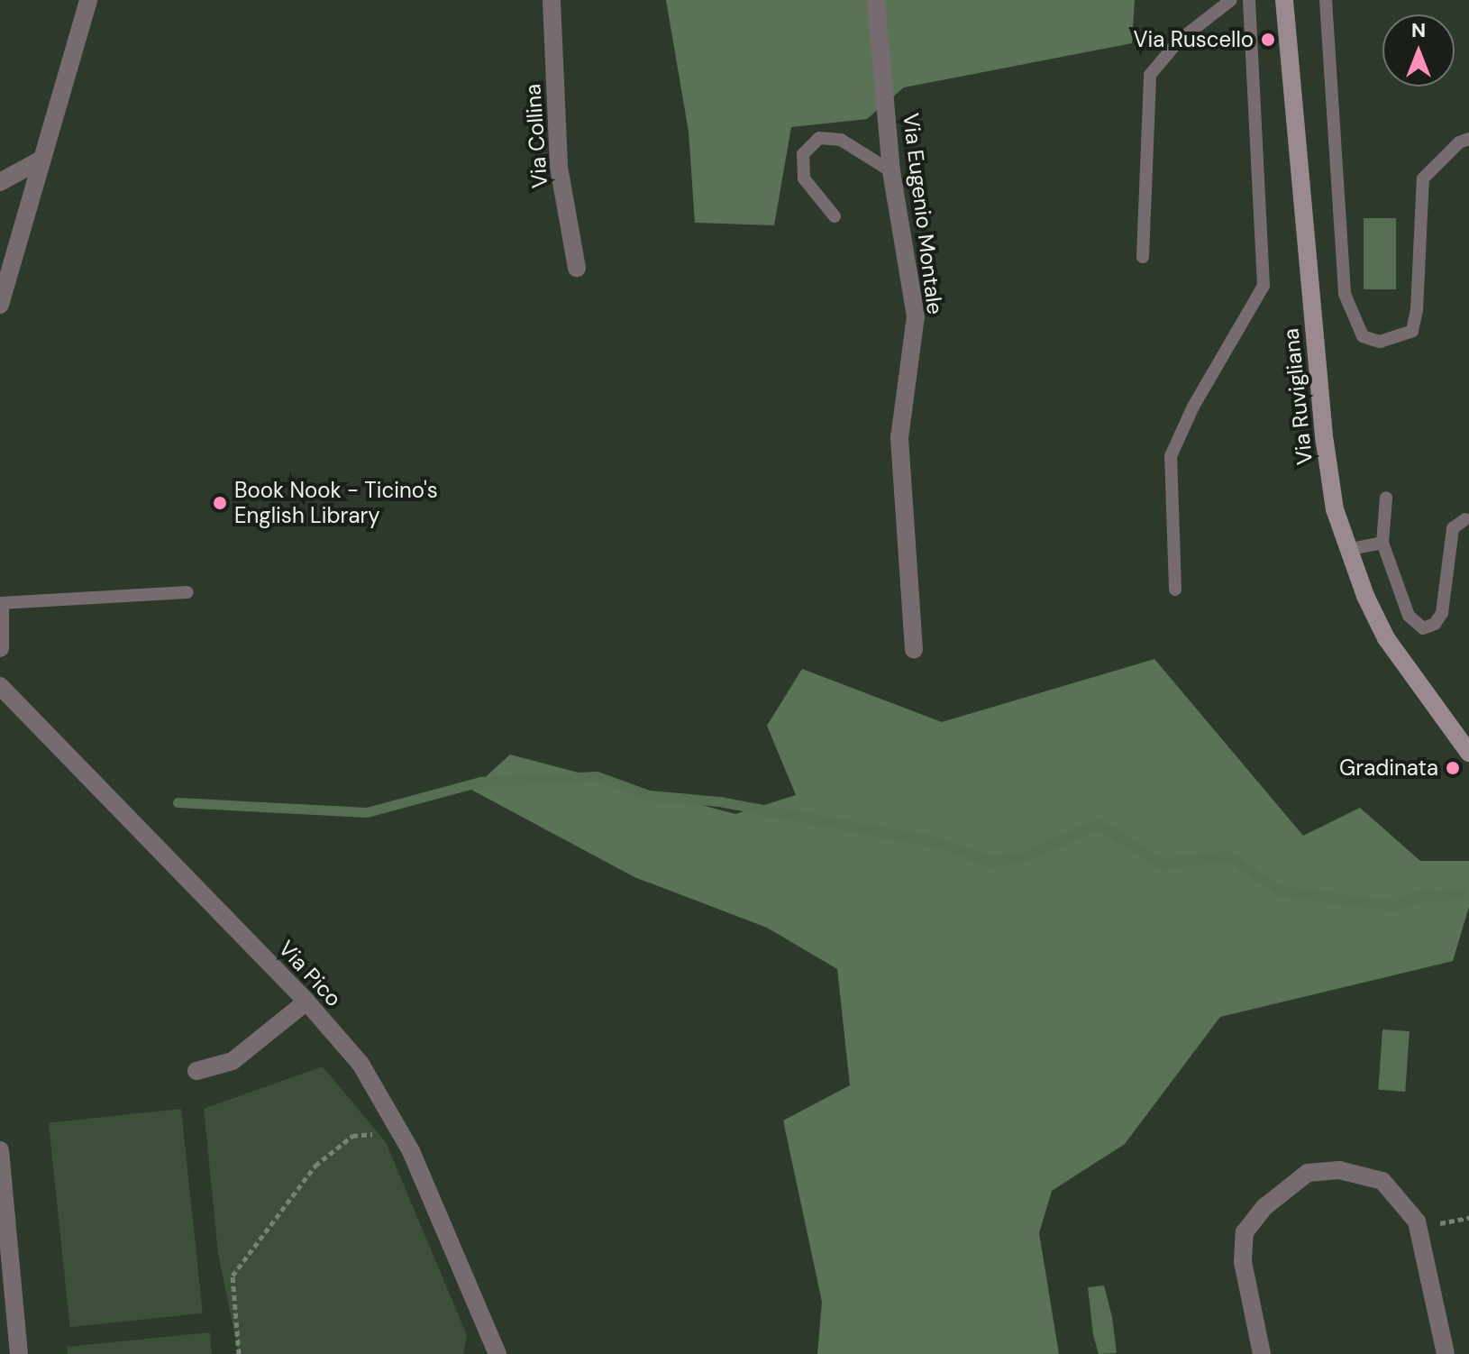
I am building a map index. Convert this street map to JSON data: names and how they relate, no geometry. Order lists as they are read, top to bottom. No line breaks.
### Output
{"streets":{"main road":["Via Ruvigliana"],"street":["Via Collina","Via Eugenio Montale","Via Pico"]},"places":["Via Ruscello","Book Nook - Ticino's English Library","Gradinata"],"north":"top"}
